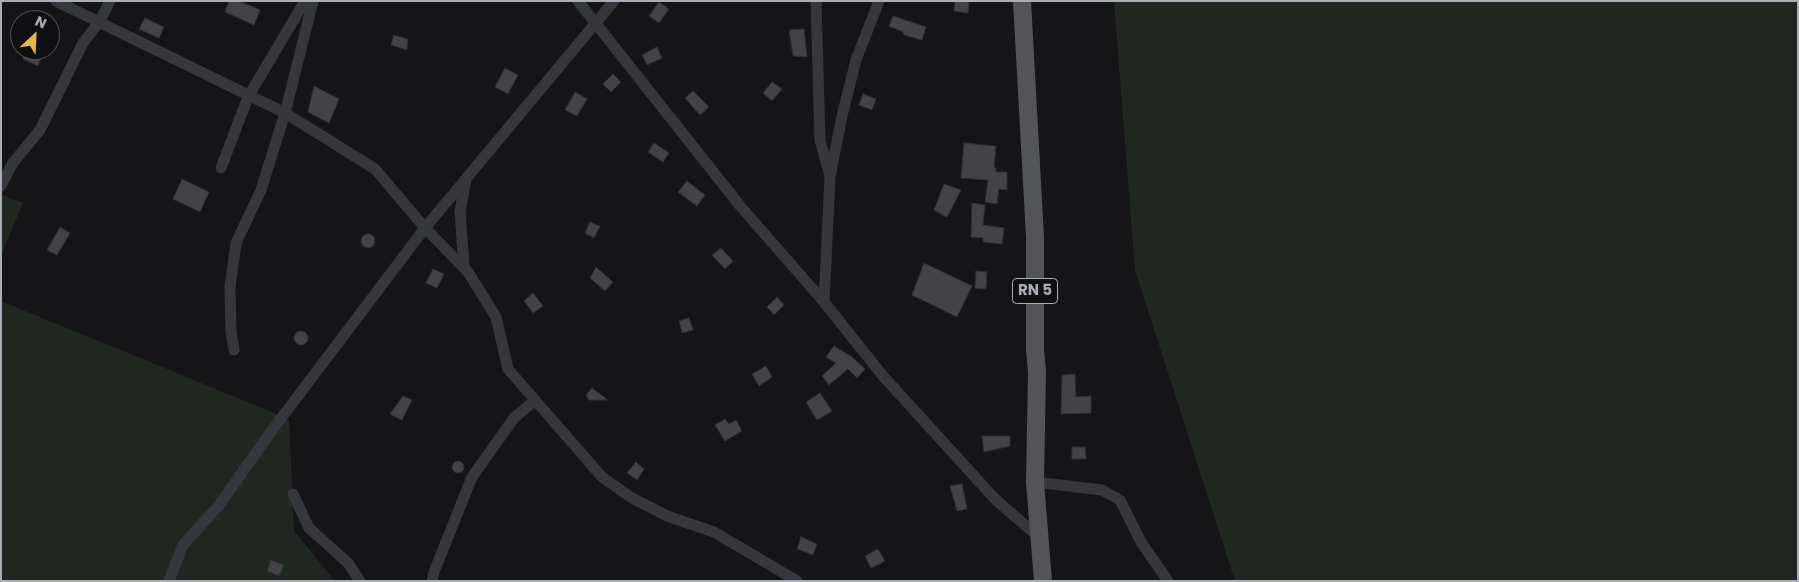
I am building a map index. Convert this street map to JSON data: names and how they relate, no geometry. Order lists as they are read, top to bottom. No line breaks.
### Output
{"streets":{"main road":["RN 5"]},"north":"top right"}
